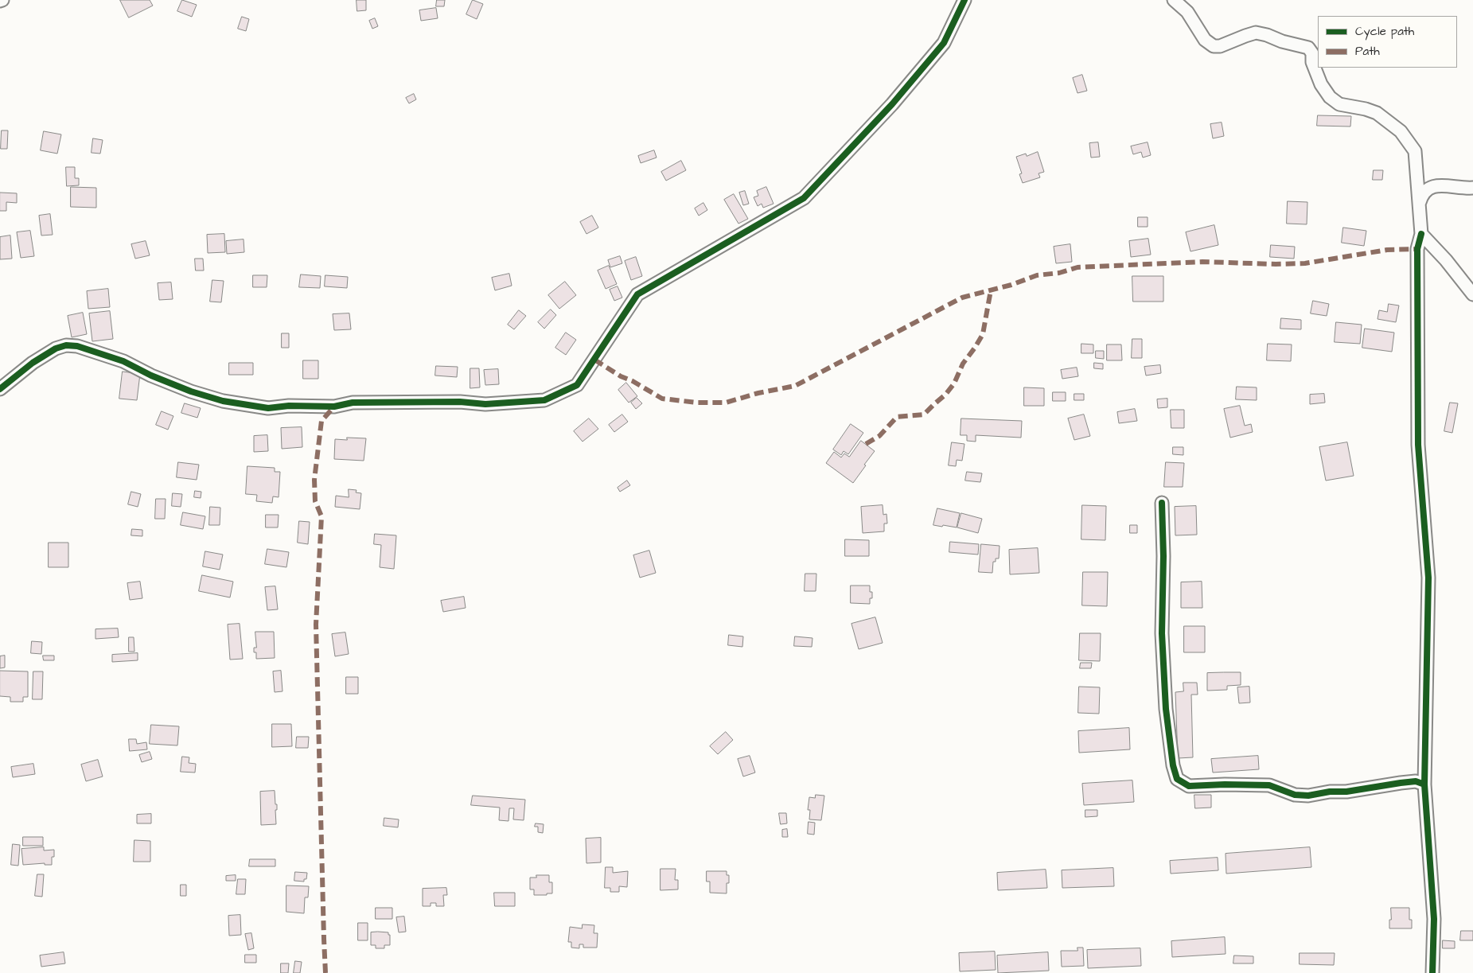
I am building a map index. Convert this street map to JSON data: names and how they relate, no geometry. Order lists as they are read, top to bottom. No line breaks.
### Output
{"legend":["Cycle path","Path"]}
